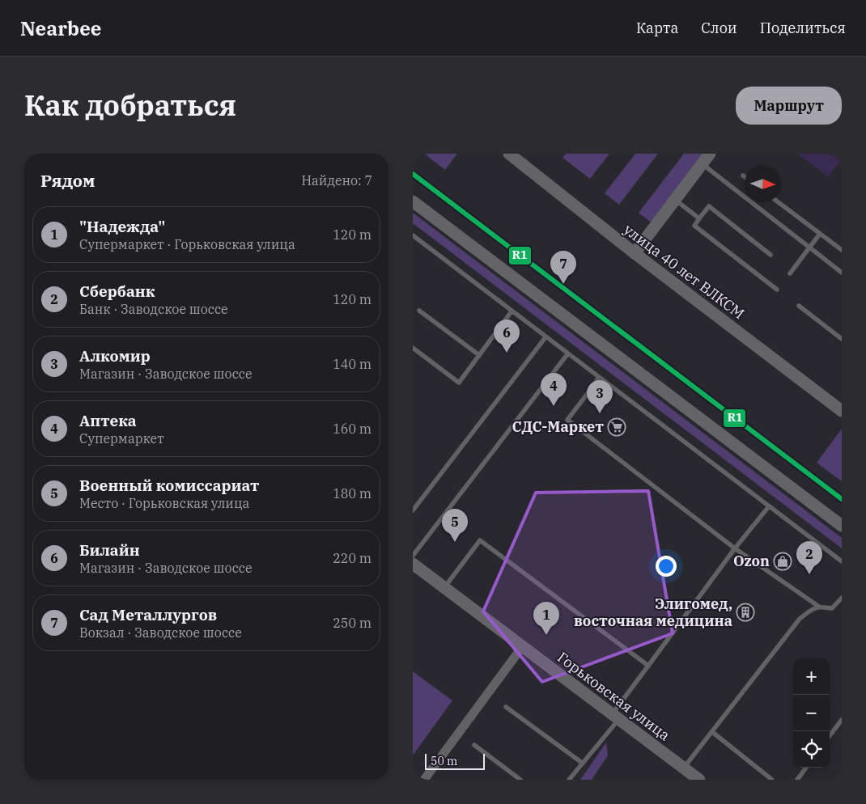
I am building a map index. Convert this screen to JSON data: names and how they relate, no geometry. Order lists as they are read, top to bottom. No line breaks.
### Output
{"streets":{"street":["улица 40 лет ВЛКСМ","Горьковская улица"]},"places":{"supermarket":["СДС-Маркет"],"shop":["Ozon"],"building":["Элигомед, восточная медицина"]},"lines":["transit line R1"],"scale_bar":"50 m","north":"right","page":{"header":"Nearbee","nav":["Карта","Слои","Поделиться"],"title":"Как добраться","buttons":"Маршрут","heading":["Рядом","Найдено: 7"],"list":[{"mark":"1","name":"\"Надежда\"","note":"Супермаркет · Горьковская улица","value":"120 m"},{"mark":"2","name":"Сбербанк","note":"Банк · Заводское шоссе","value":"120 m"},{"mark":"3","name":"Алкомир","note":"Магазин · Заводское шоссе","value":"140 m"},{"mark":"4","name":"Аптека","note":"Супермаркет","value":"160 m"},{"mark":"5","name":"Военный комиссариат","note":"Место · Горьковская улица","value":"180 m"},{"mark":"6","name":"Билайн","note":"Магазин · Заводское шоссе","value":"220 m"},{"mark":"7","name":"Сад Металлургов","note":"Вокзал · Заводское шоссе","value":"250 m"}],"pins":["7","6","4","3","5","2","1"],"map_buttons":["+","−"],"scale":"50 m"}}
